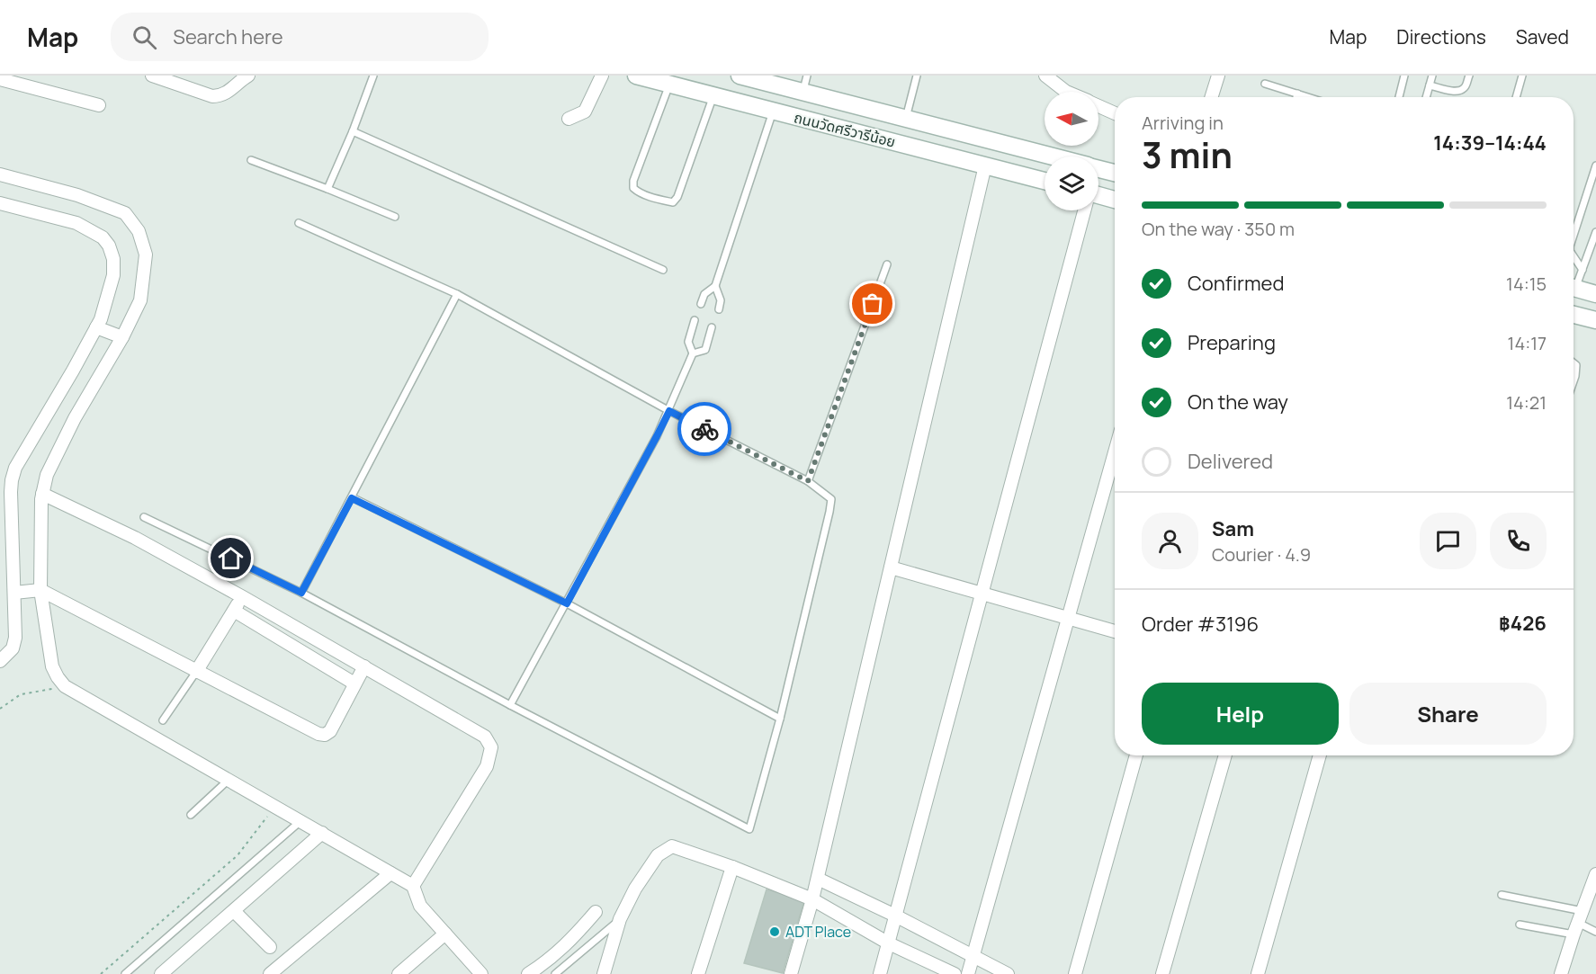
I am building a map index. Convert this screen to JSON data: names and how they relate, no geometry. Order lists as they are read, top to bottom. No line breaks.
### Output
{"streets":{"main road":["ถนนวัดศรีวารีน้อย"]},"places":["ADT Place"],"north":"left","page":{"header":"Map","search":"Search here","nav":["Map","Directions","Saved"],"heading":["3 min","Arriving in","14:39–14:44"],"panel":["Sam","Courier · 4.9","Order #3196","฿426"],"bar":"On the way · 350 m","list":[["Confirmed","14:15"],["Preparing","14:17"],["On the way","14:21"],"Delivered"],"buttons":["Help","Share"]}}
